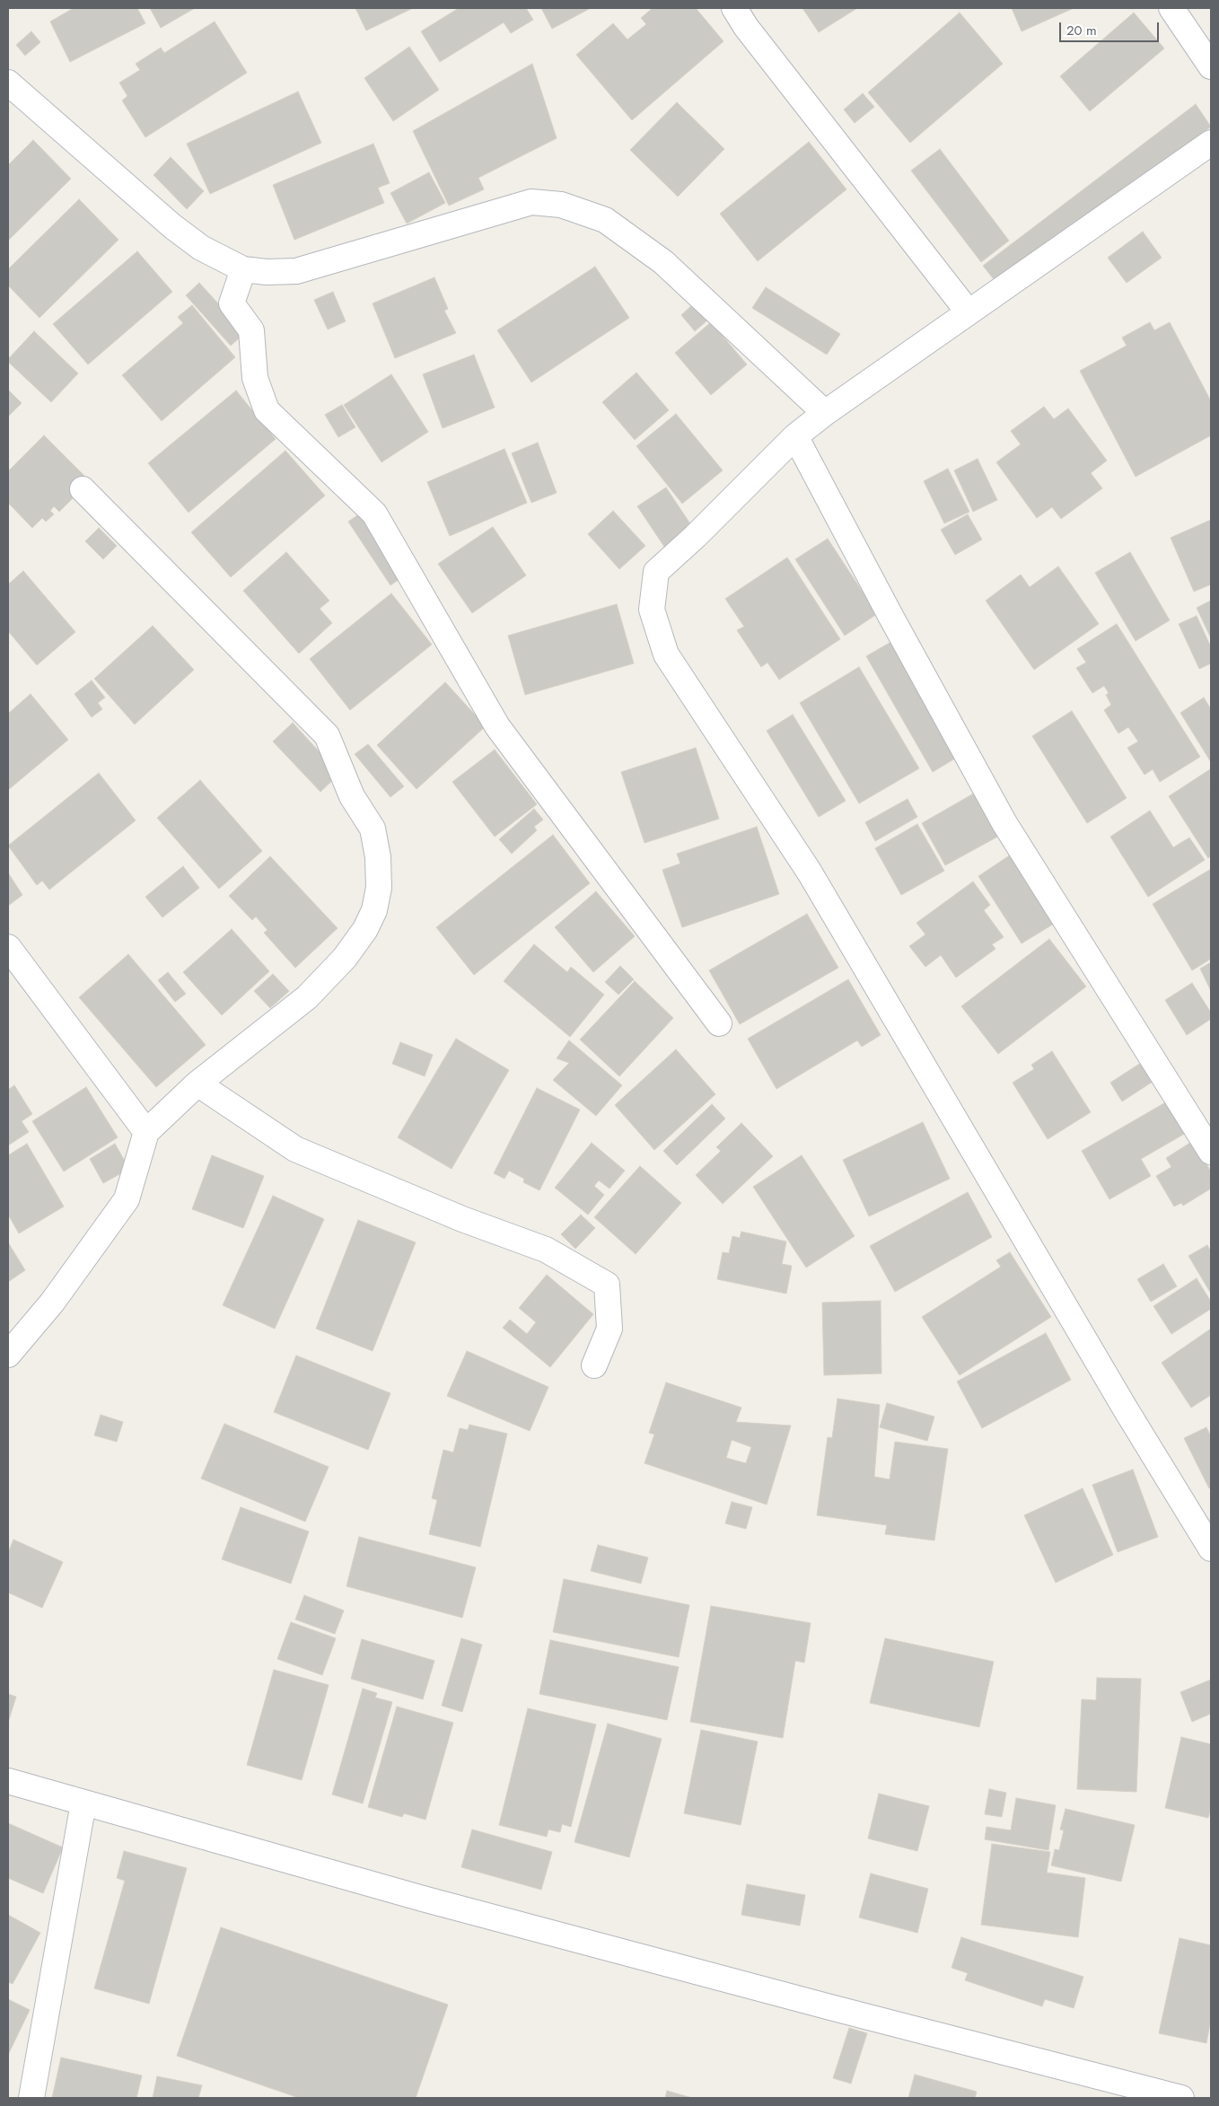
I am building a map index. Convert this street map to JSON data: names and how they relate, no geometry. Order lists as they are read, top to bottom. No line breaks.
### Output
{"scale_bar":"20 m"}
